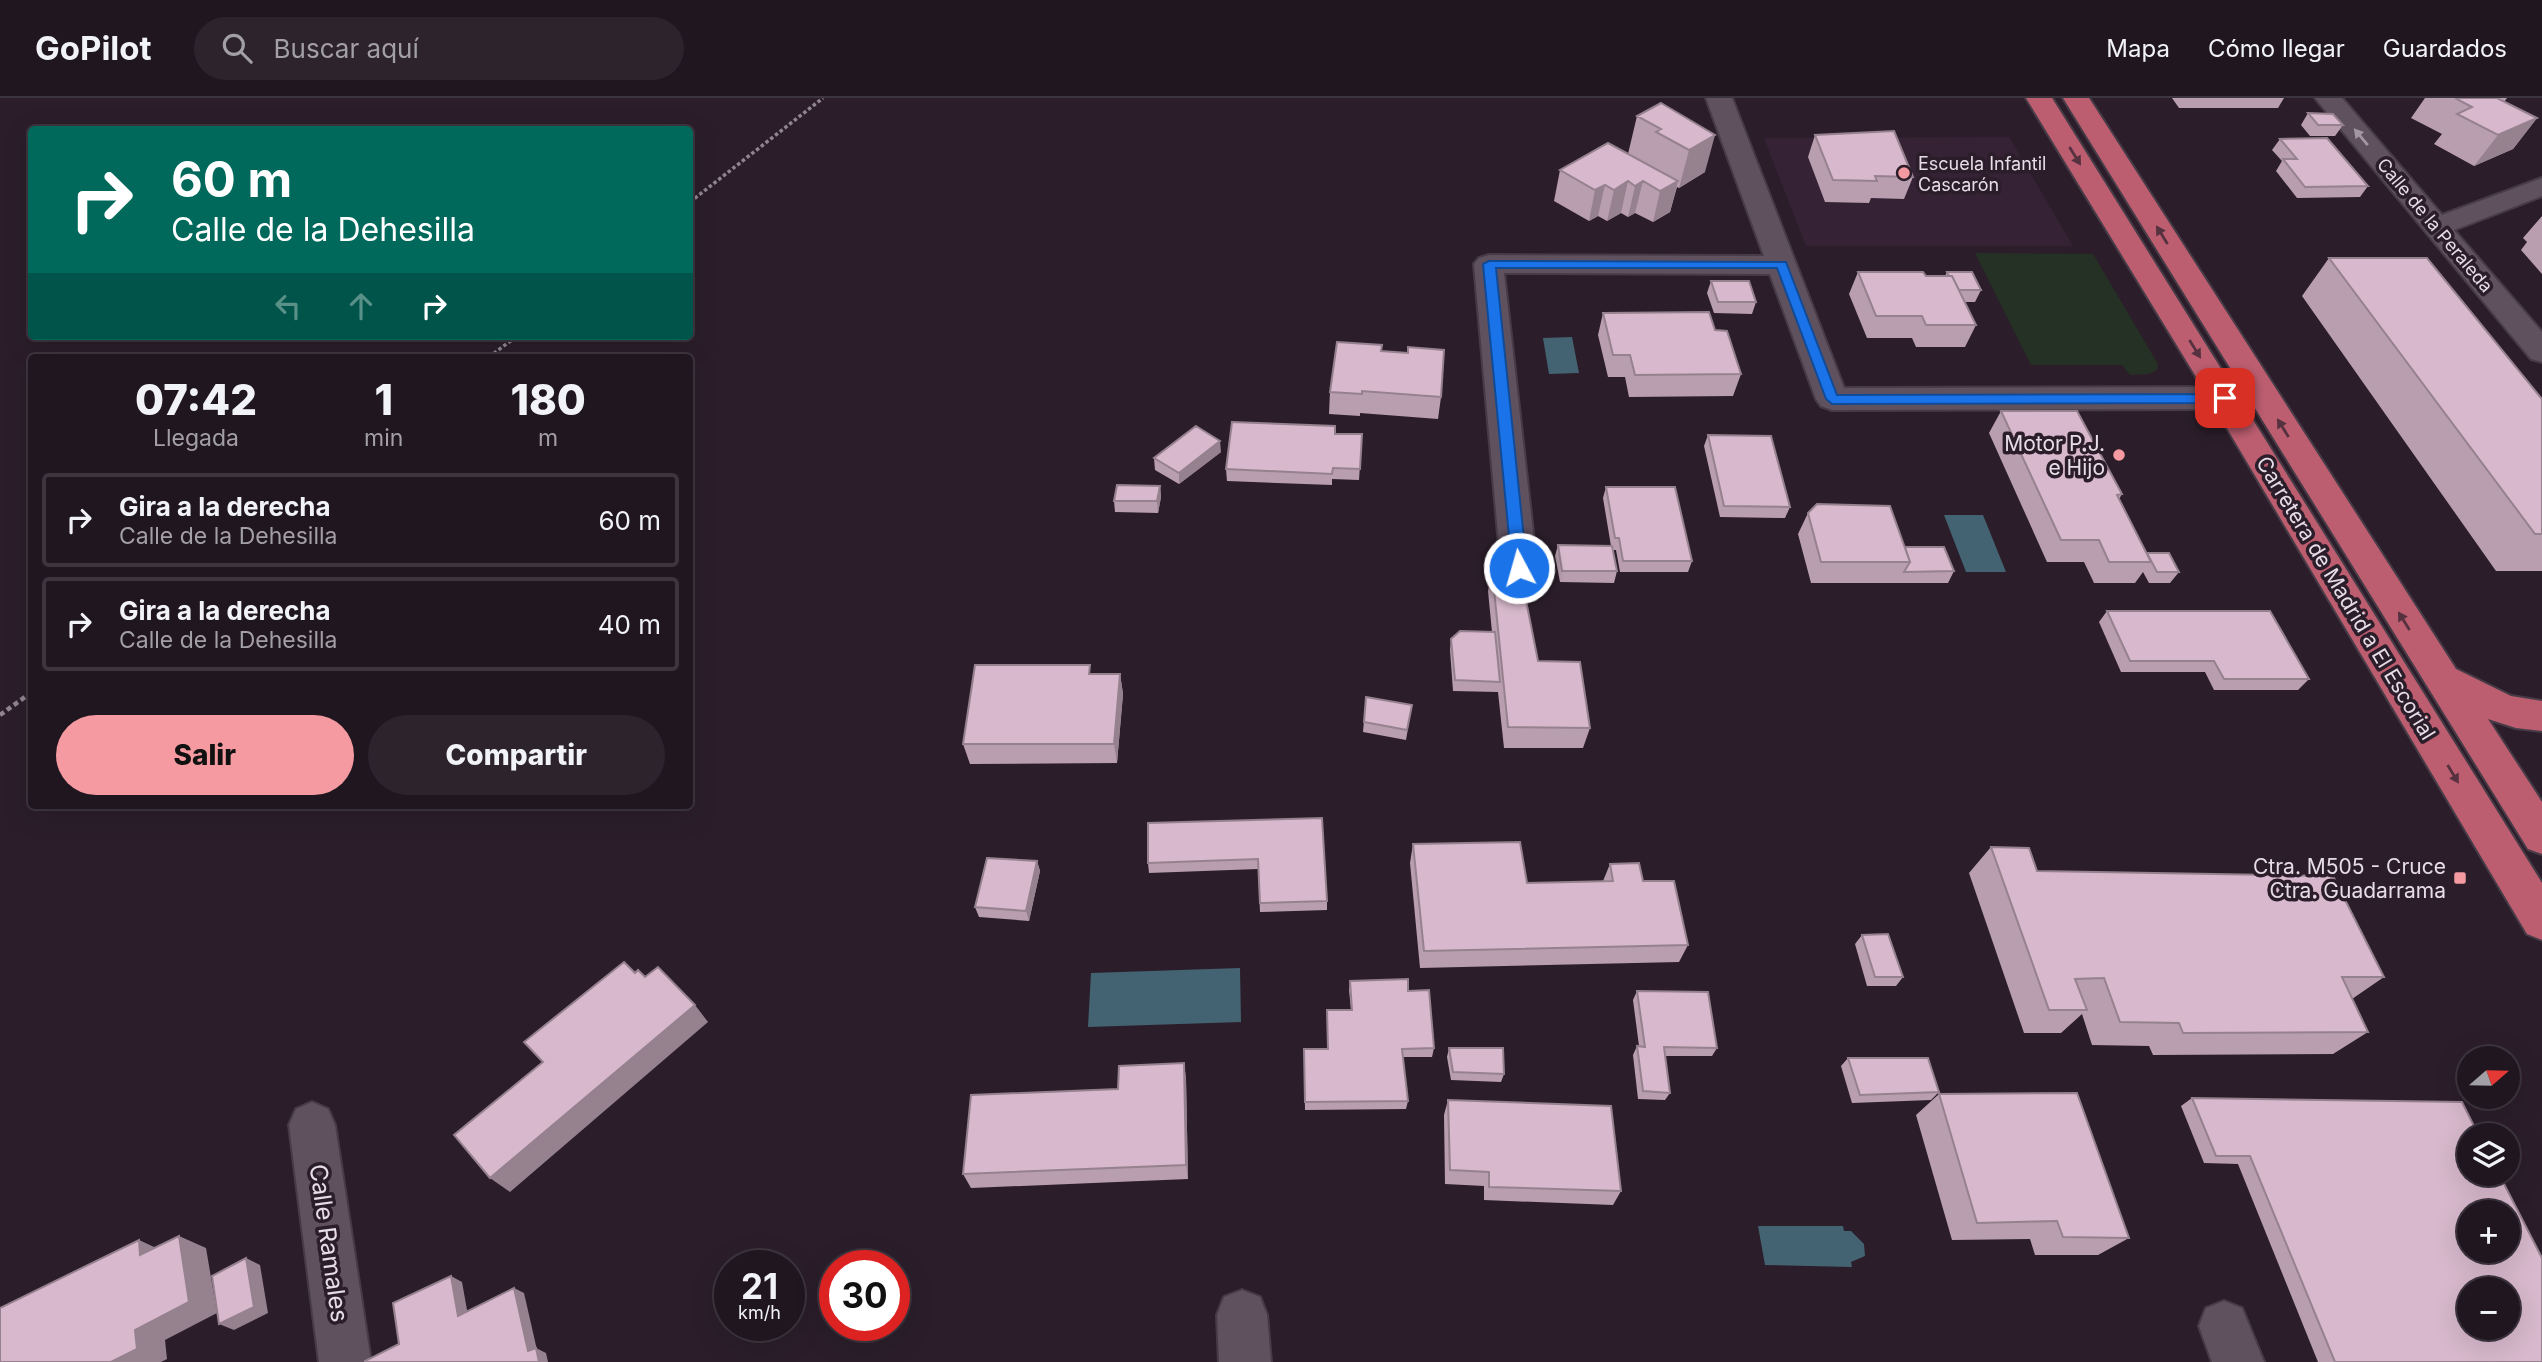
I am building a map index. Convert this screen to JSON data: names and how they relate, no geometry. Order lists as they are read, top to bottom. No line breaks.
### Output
{"streets":{"highway":["Carretera de Madrid a El Escorial"],"street":["Calle de la Peraleda","Calle Ramales"]},"one_way":["Calle de la Peraleda"],"places":{"other":["Escuela Infantil Cascarón","Motor P.J. e Hijo"],"transit":["Ctra. M505 - Cruce Ctra. Guadarrama"]},"north":"right","page":{"header":"GoPilot","search":"Buscar aquí","nav":["Mapa","Cómo llegar","Guardados"],"turn":["60 m","Calle de la Dehesilla"],"eta":["07:42","Llegada","1","min","180","m"],"list":[{"name":"Gira a la derecha","note":"Calle de la Dehesilla","value":"60 m"},{"name":"Gira a la derecha","note":"Calle de la Dehesilla","value":"40 m"}],"buttons":["Salir","Compartir"],"map_buttons":["+","−"],"speed":"21 km/h","limit":"30"}}
